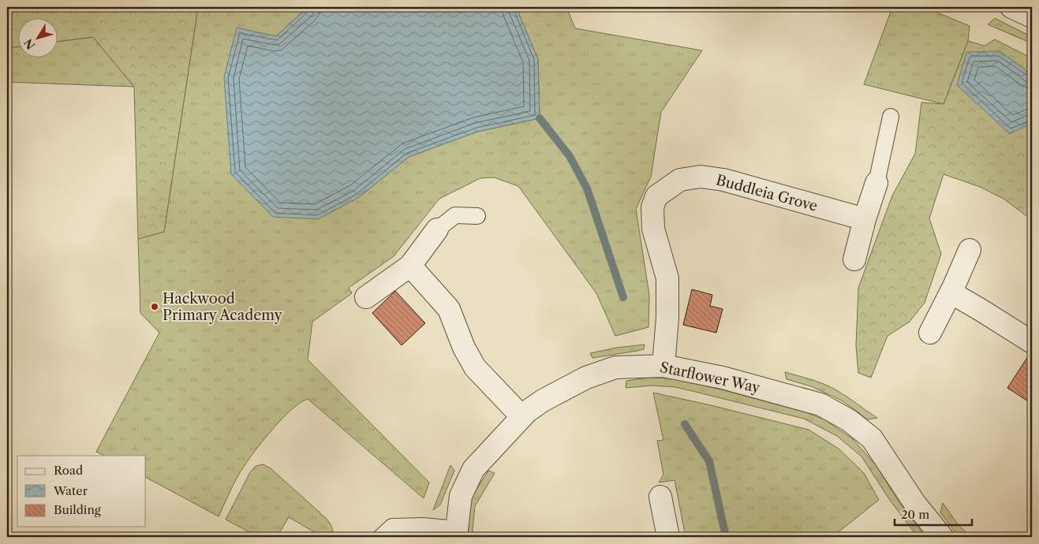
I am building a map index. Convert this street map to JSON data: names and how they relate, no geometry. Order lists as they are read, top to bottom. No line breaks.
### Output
{"streets":{"street":["Buddleia Grove","Starflower Way"]},"crossings":[["Buddleia Grove","Starflower Way"]],"places":["Hackwood Primary Academy"],"legend":["Road","Water","Building"],"scale_bar":"20 m","north":"bottom left"}
